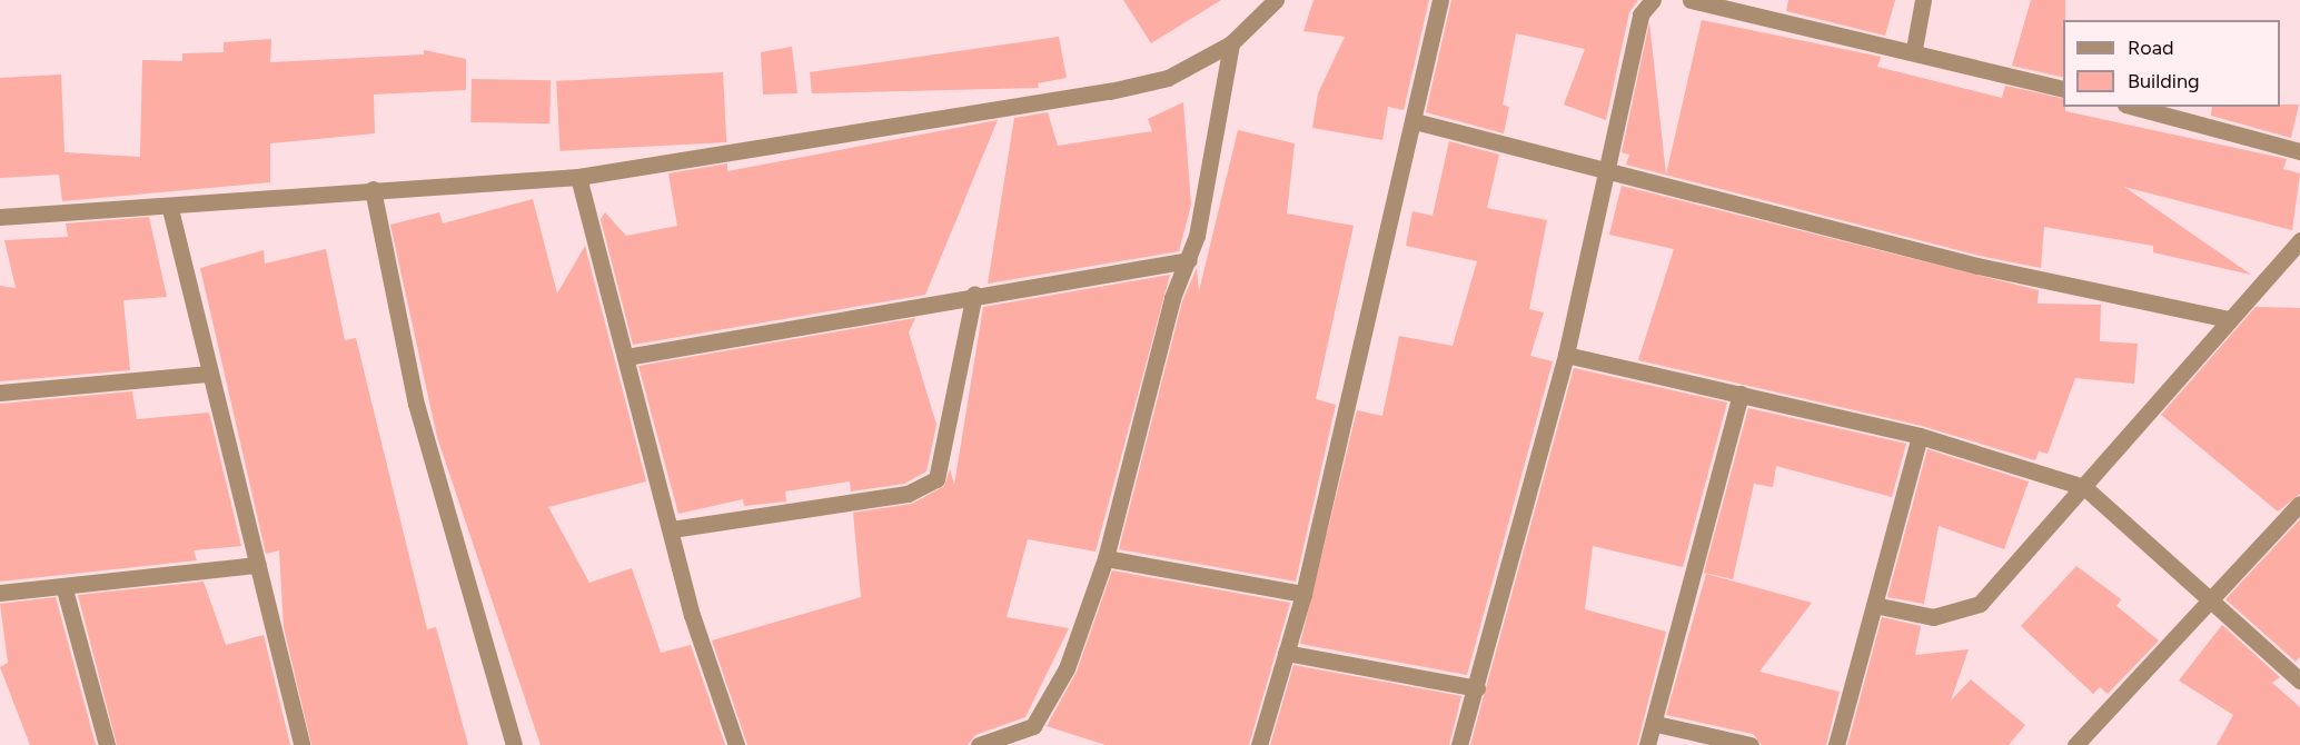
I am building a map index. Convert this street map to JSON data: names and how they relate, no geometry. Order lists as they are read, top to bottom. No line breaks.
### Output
{"legend":["Road","Building"]}
